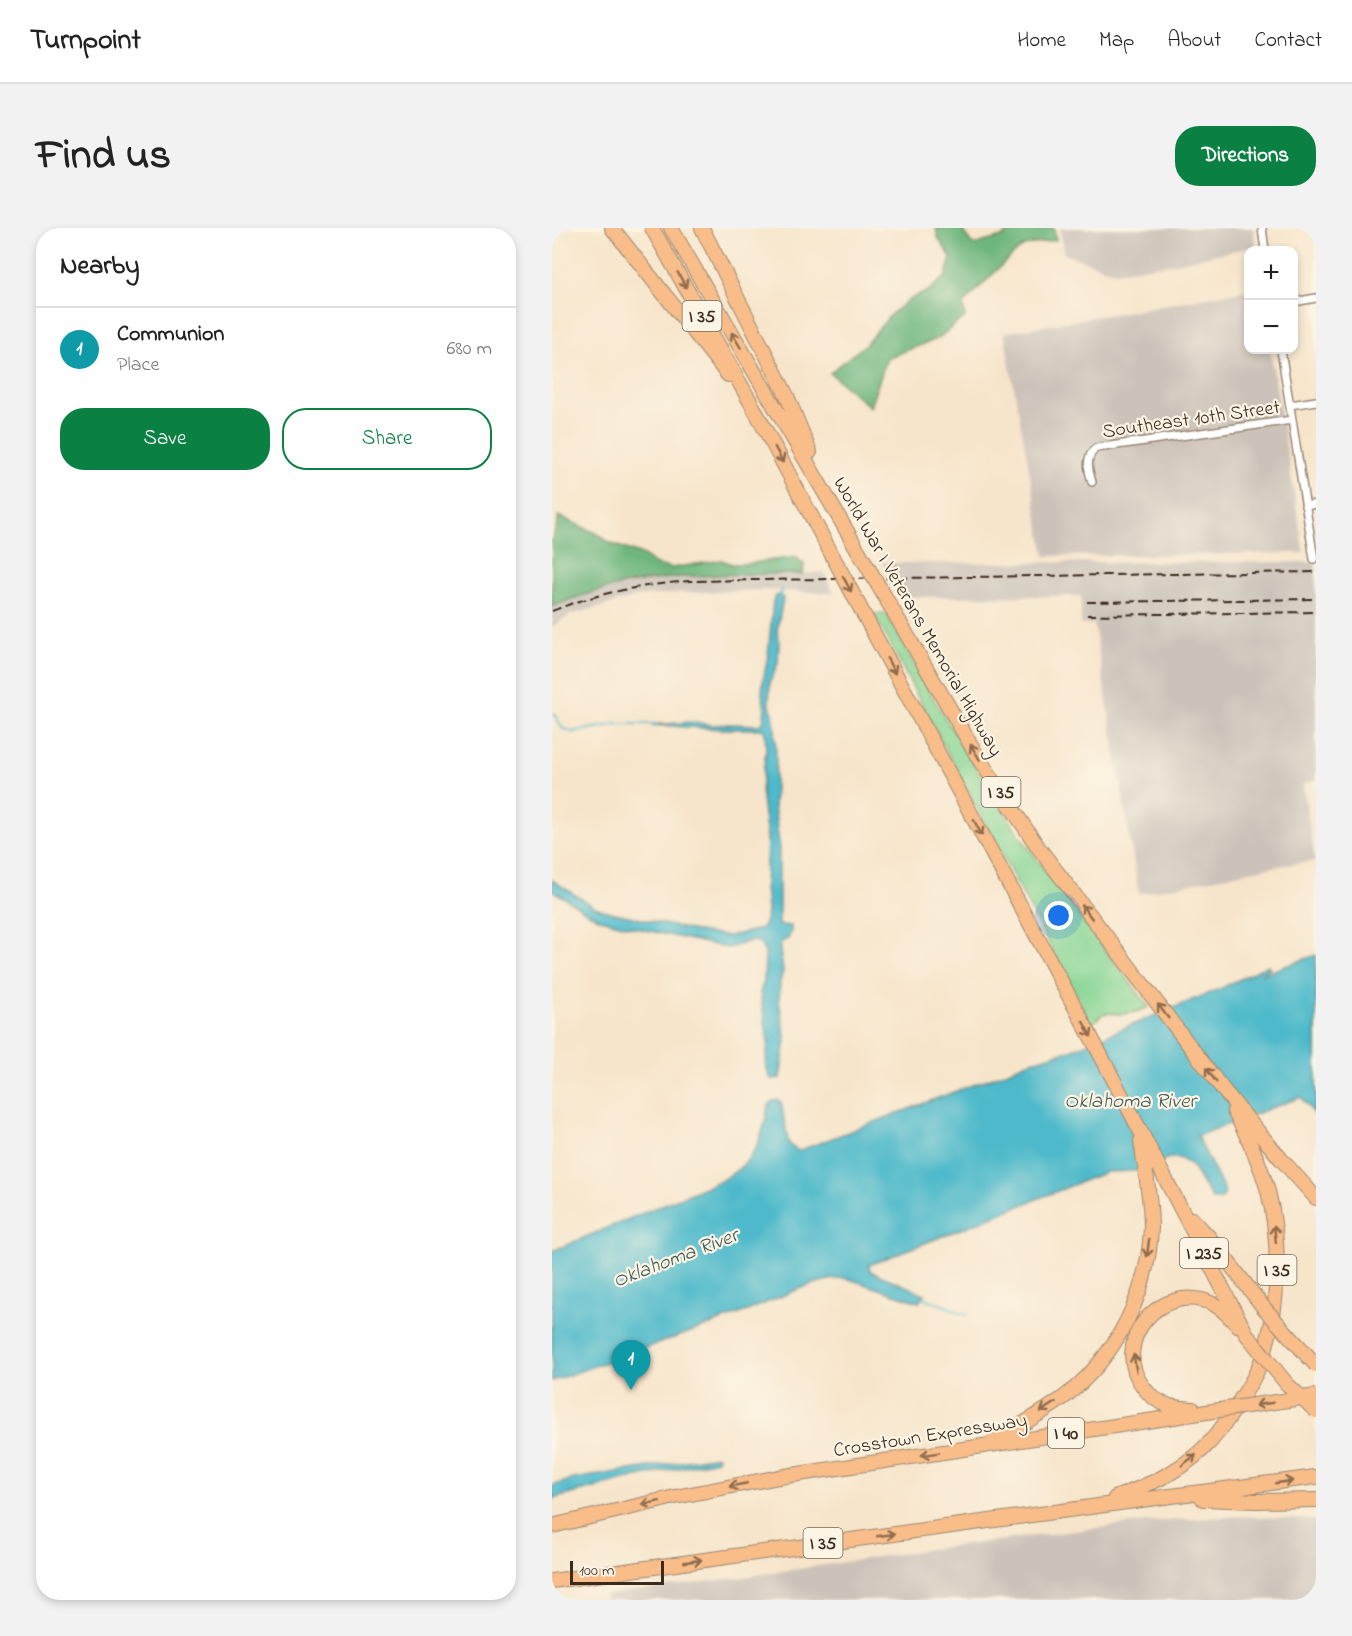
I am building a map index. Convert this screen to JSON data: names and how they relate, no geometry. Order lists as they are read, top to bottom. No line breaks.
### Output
{"streets":{"highway":["I 35","World War I Veterans Memorial Highway","I 235","I 40","Crosstown Expressway"],"street":["Southeast 10th Street"]},"crossings":[["I 35","World War I Veterans Memorial Highway"],["I 35","I 235"],["I 35","Crosstown Expressway"]],"water":["Oklahoma River"],"scale_bar":"100 m","page":{"header":"Turnpoint","nav":["Home","Map","About","Contact"],"title":"Find us","buttons":["Directions",["Save","Share"]],"heading":"Nearby","map_buttons":["+","−"],"list":[{"mark":"1","name":"Communion","note":"Place","value":"680 m"}],"pins":"1","scale":"100 m"}}
